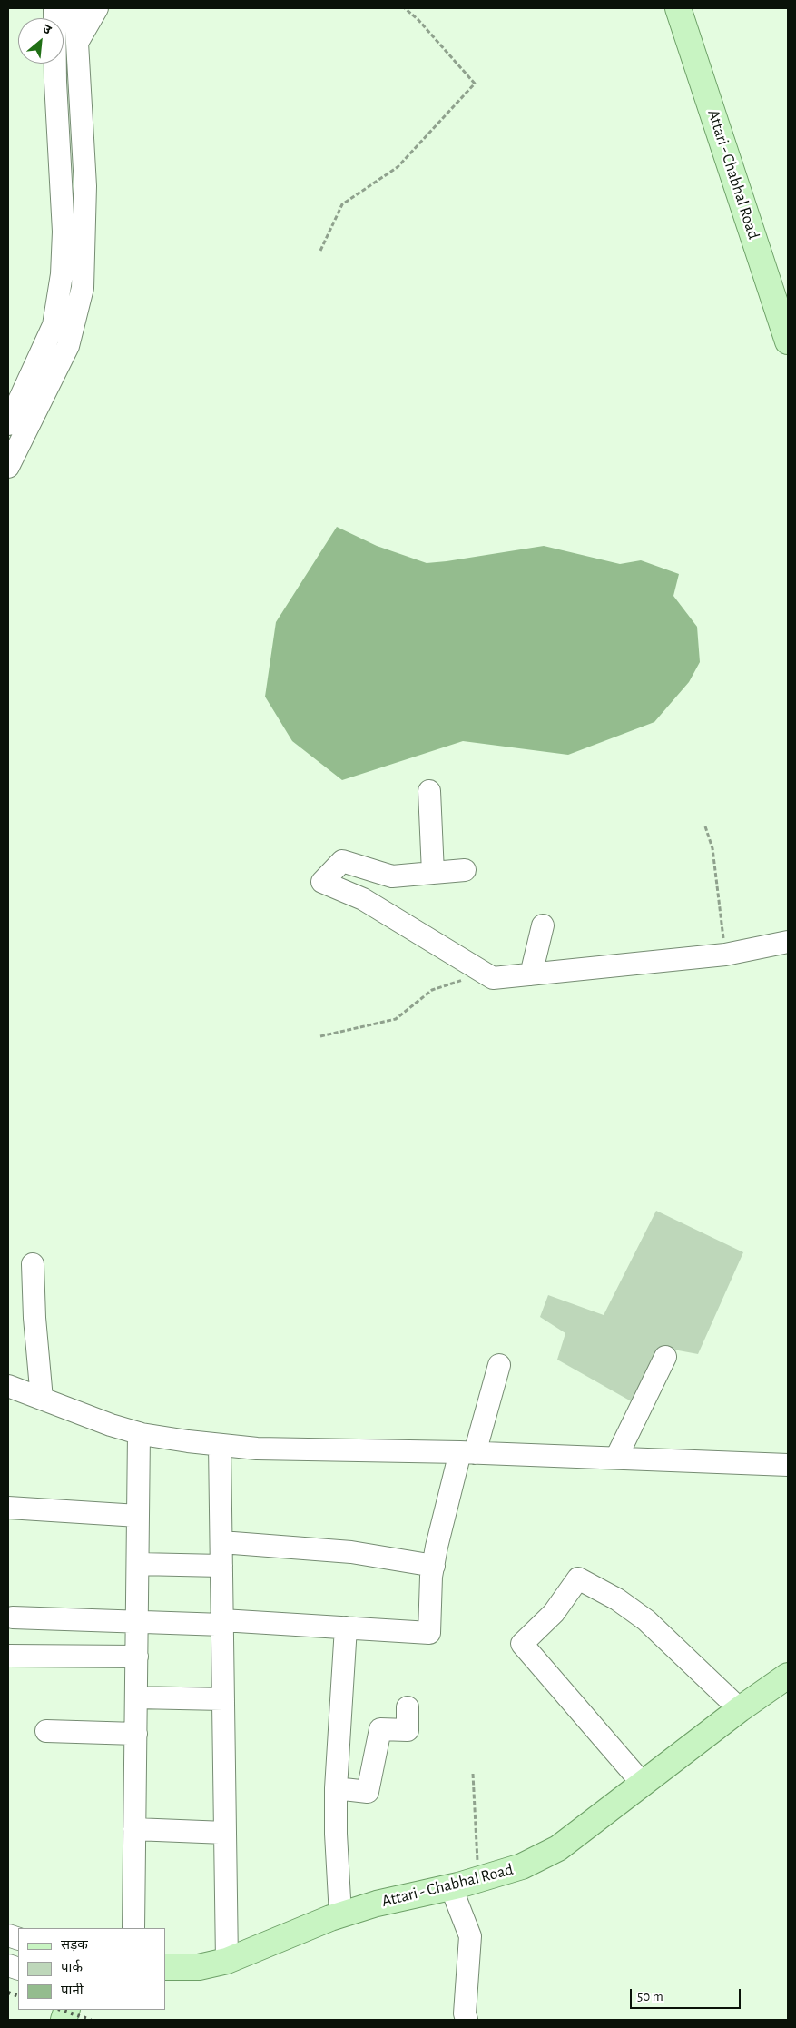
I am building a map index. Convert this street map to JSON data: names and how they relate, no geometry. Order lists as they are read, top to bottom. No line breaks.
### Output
{"streets":{"main road":["Attari - Chabhal Road"]},"legend":["सड़क","पार्क","पानी"],"scale_bar":"50 m","north":"top right"}
